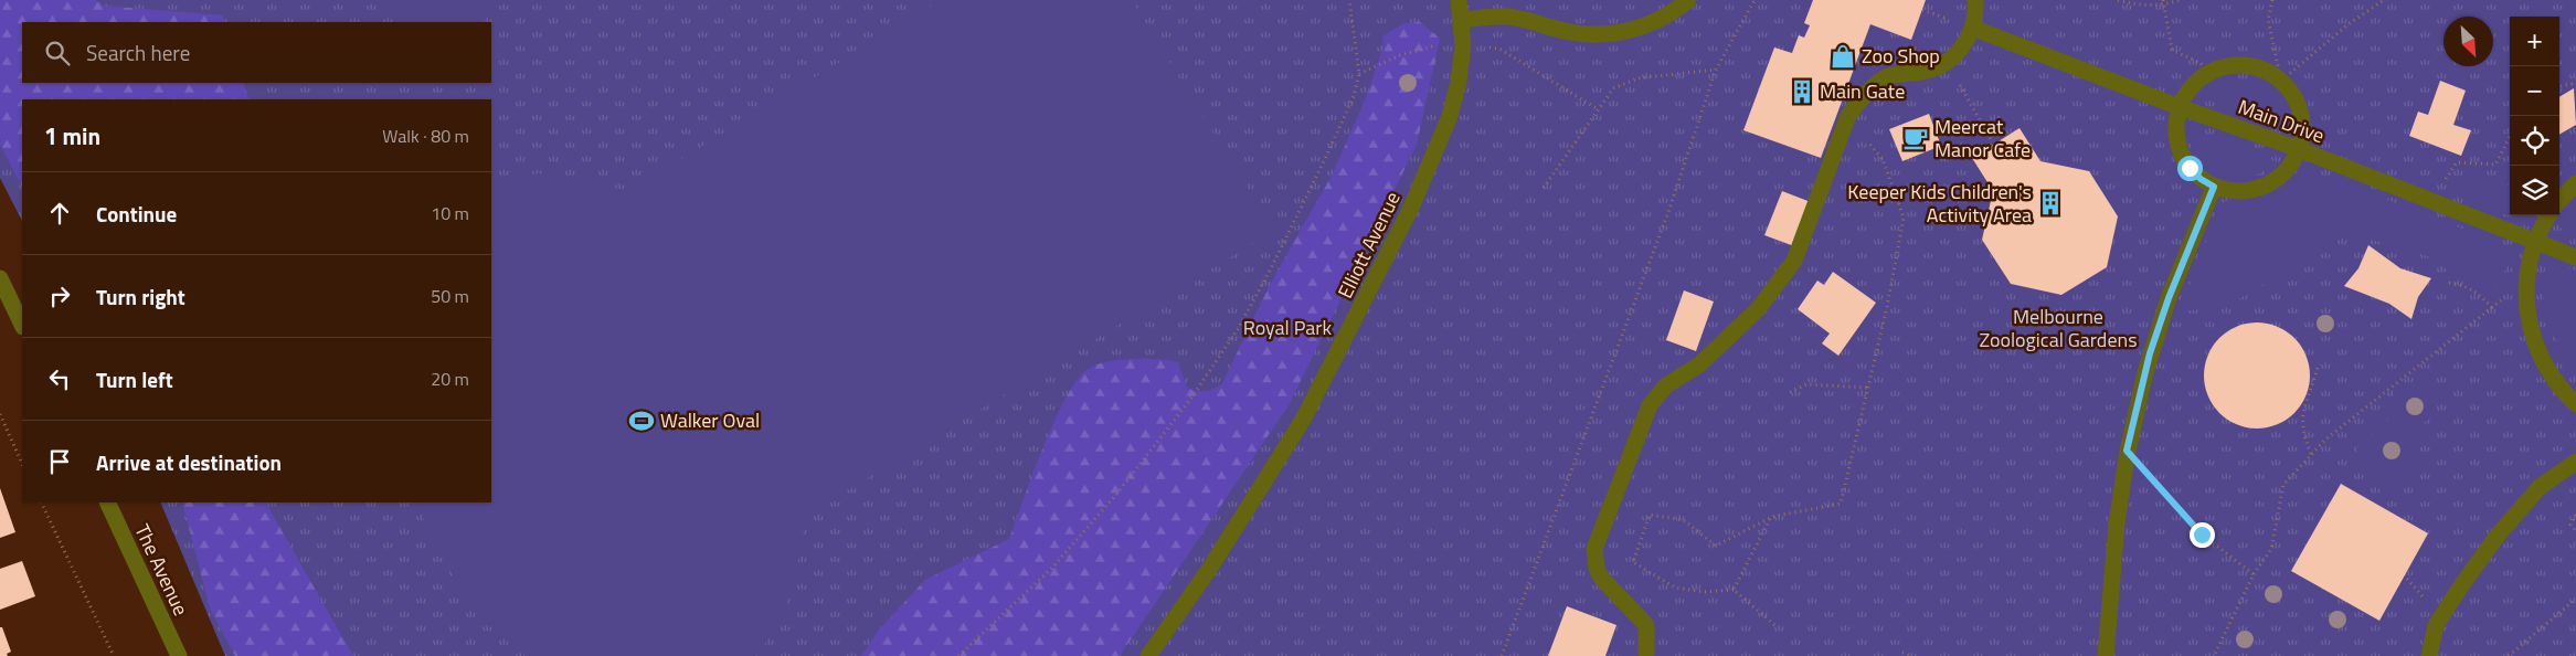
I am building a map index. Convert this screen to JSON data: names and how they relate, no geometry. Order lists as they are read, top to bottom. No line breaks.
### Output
{"streets":{"street":["Main Drive","Elliott Avenue","The Avenue"]},"parks":["Melbourne Zoological Gardens","Royal Park"],"places":{"shop":["Zoo Shop"],"building":["Main Gate","Keeper Kids Children's Activity Area"],"cafe":["Meercat Manor Cafe"],"sports":["Walker Oval"]},"north":"bottom right","page":{"map_buttons":["+","−"],"search":"Search here","heading":["1 min","Walk · 80 m"],"list":[["Continue","10 m"],["Turn right","50 m"],["Turn left","20 m"],"Arrive at destination"]}}
